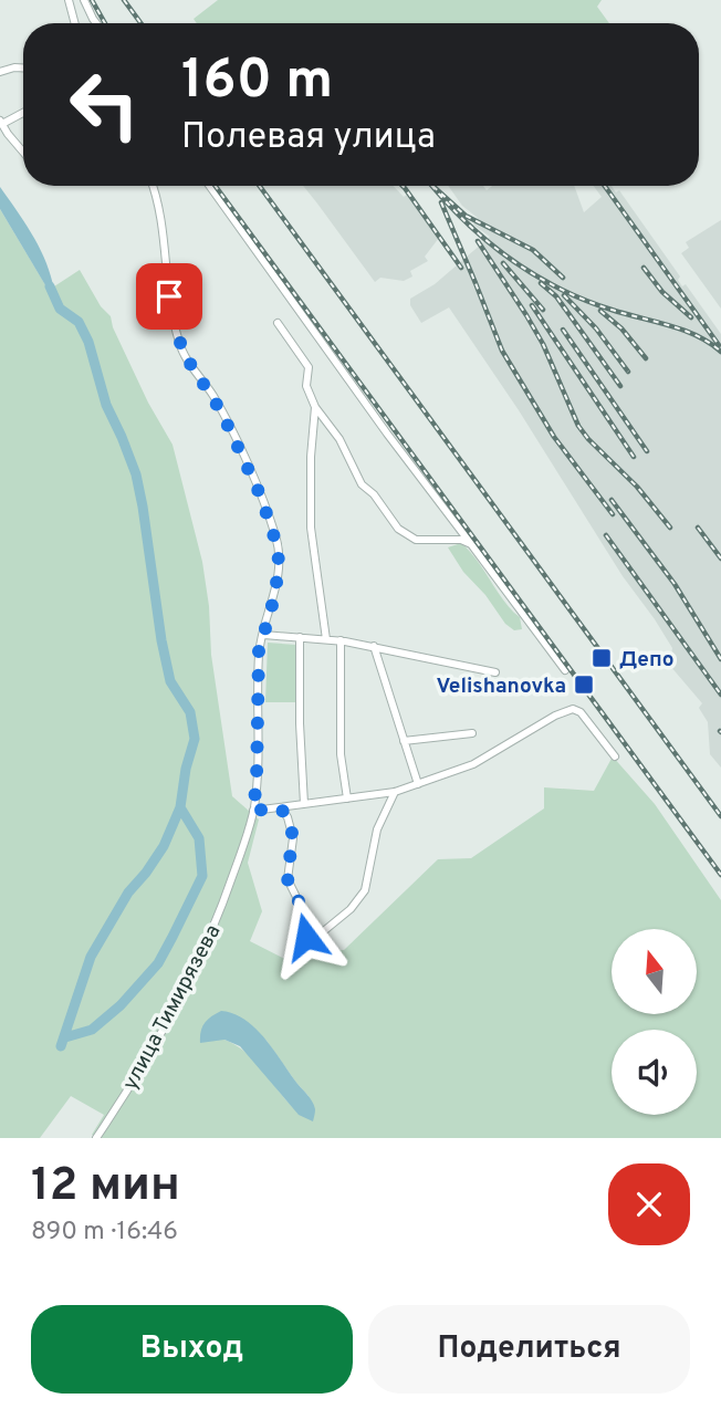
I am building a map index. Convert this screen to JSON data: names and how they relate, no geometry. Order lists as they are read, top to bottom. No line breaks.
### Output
{"streets":{"street":["улица Тимирязева"]},"places":{"transit":["Депо","Velishanovka"]},"north":"top","page":{"turn":["160 m","Полевая улица"],"heading":["12 мин","890 m · 16:46"],"buttons":["Выход","Поделиться"]}}
